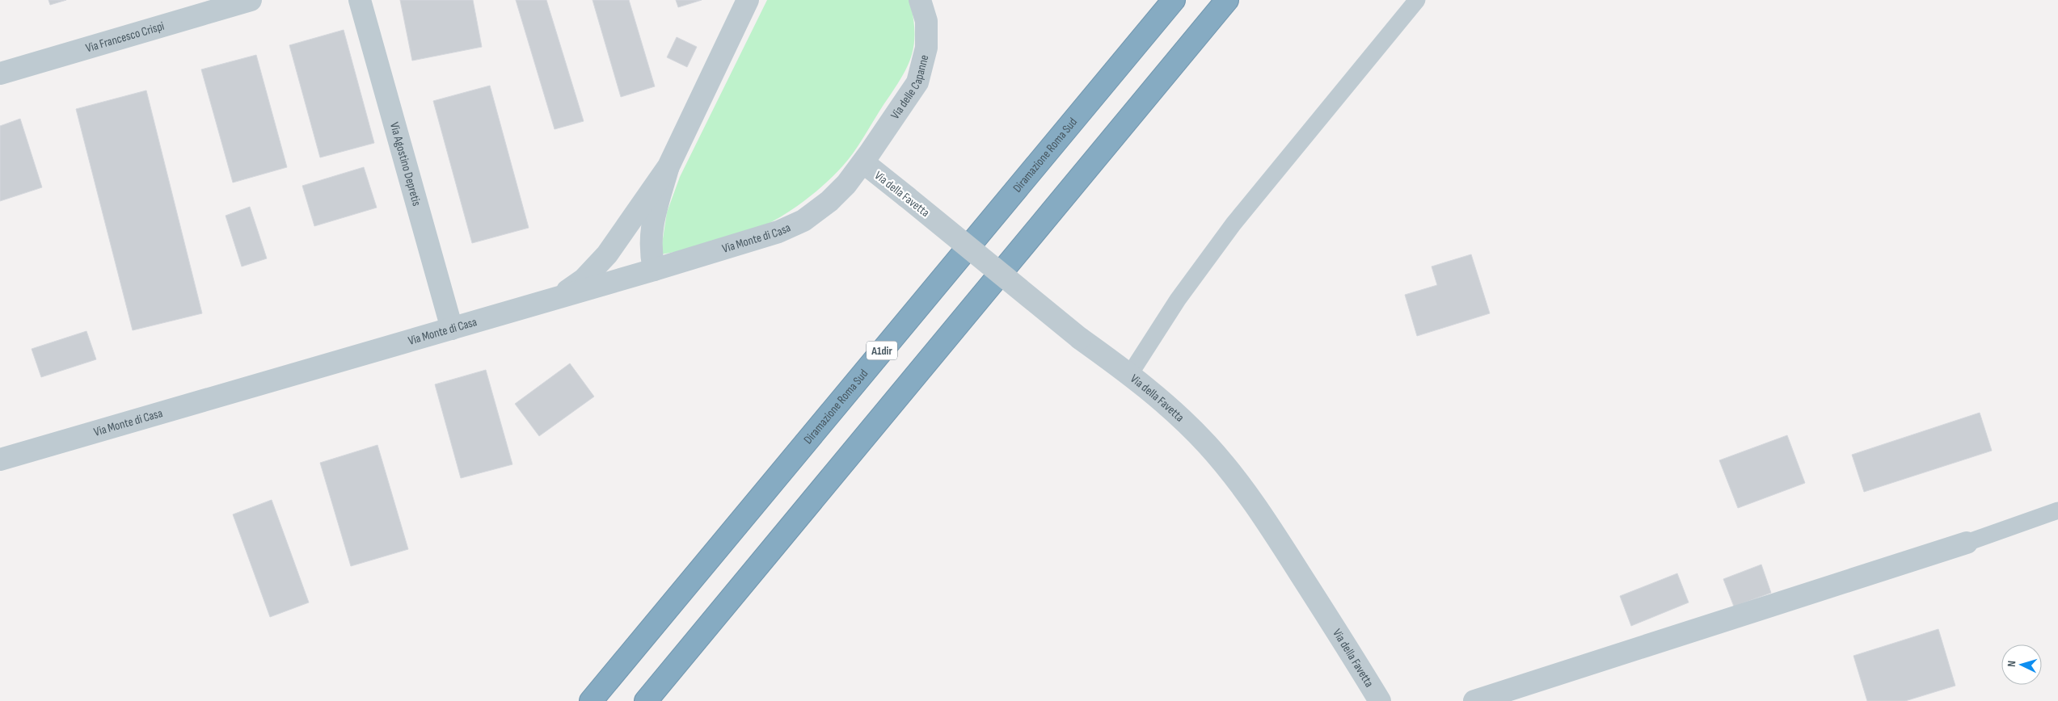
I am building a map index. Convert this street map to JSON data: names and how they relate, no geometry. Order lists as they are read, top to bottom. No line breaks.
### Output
{"streets":{"highway":["Diramazione Roma Sud","A1dir"],"street":["Via Francesco Crispi","Via delle Capanne","Via Agostino Depretis","Via della Favetta","Via Monte di Casa"]},"crossings":[["Via delle Capanne","Via della Favetta"],["Via delle Capanne","Via Monte di Casa"],["Via Agostino Depretis","Via Monte di Casa"],["Via della Favetta","Via Monte di Casa"]],"north":"left"}
